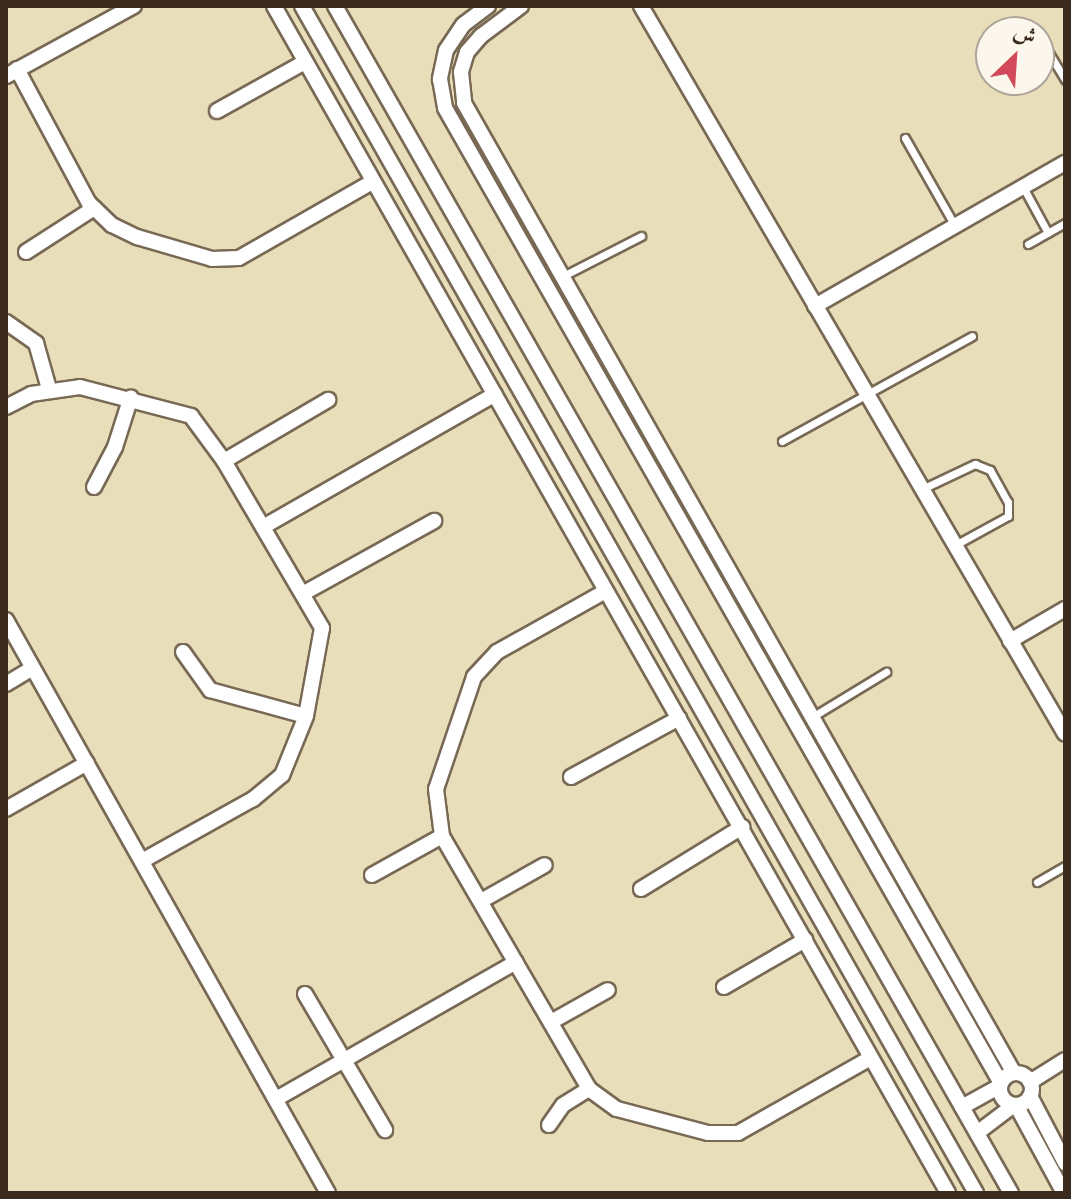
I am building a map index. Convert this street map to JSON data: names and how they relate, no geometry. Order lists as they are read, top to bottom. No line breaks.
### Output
{"north":"top right"}
